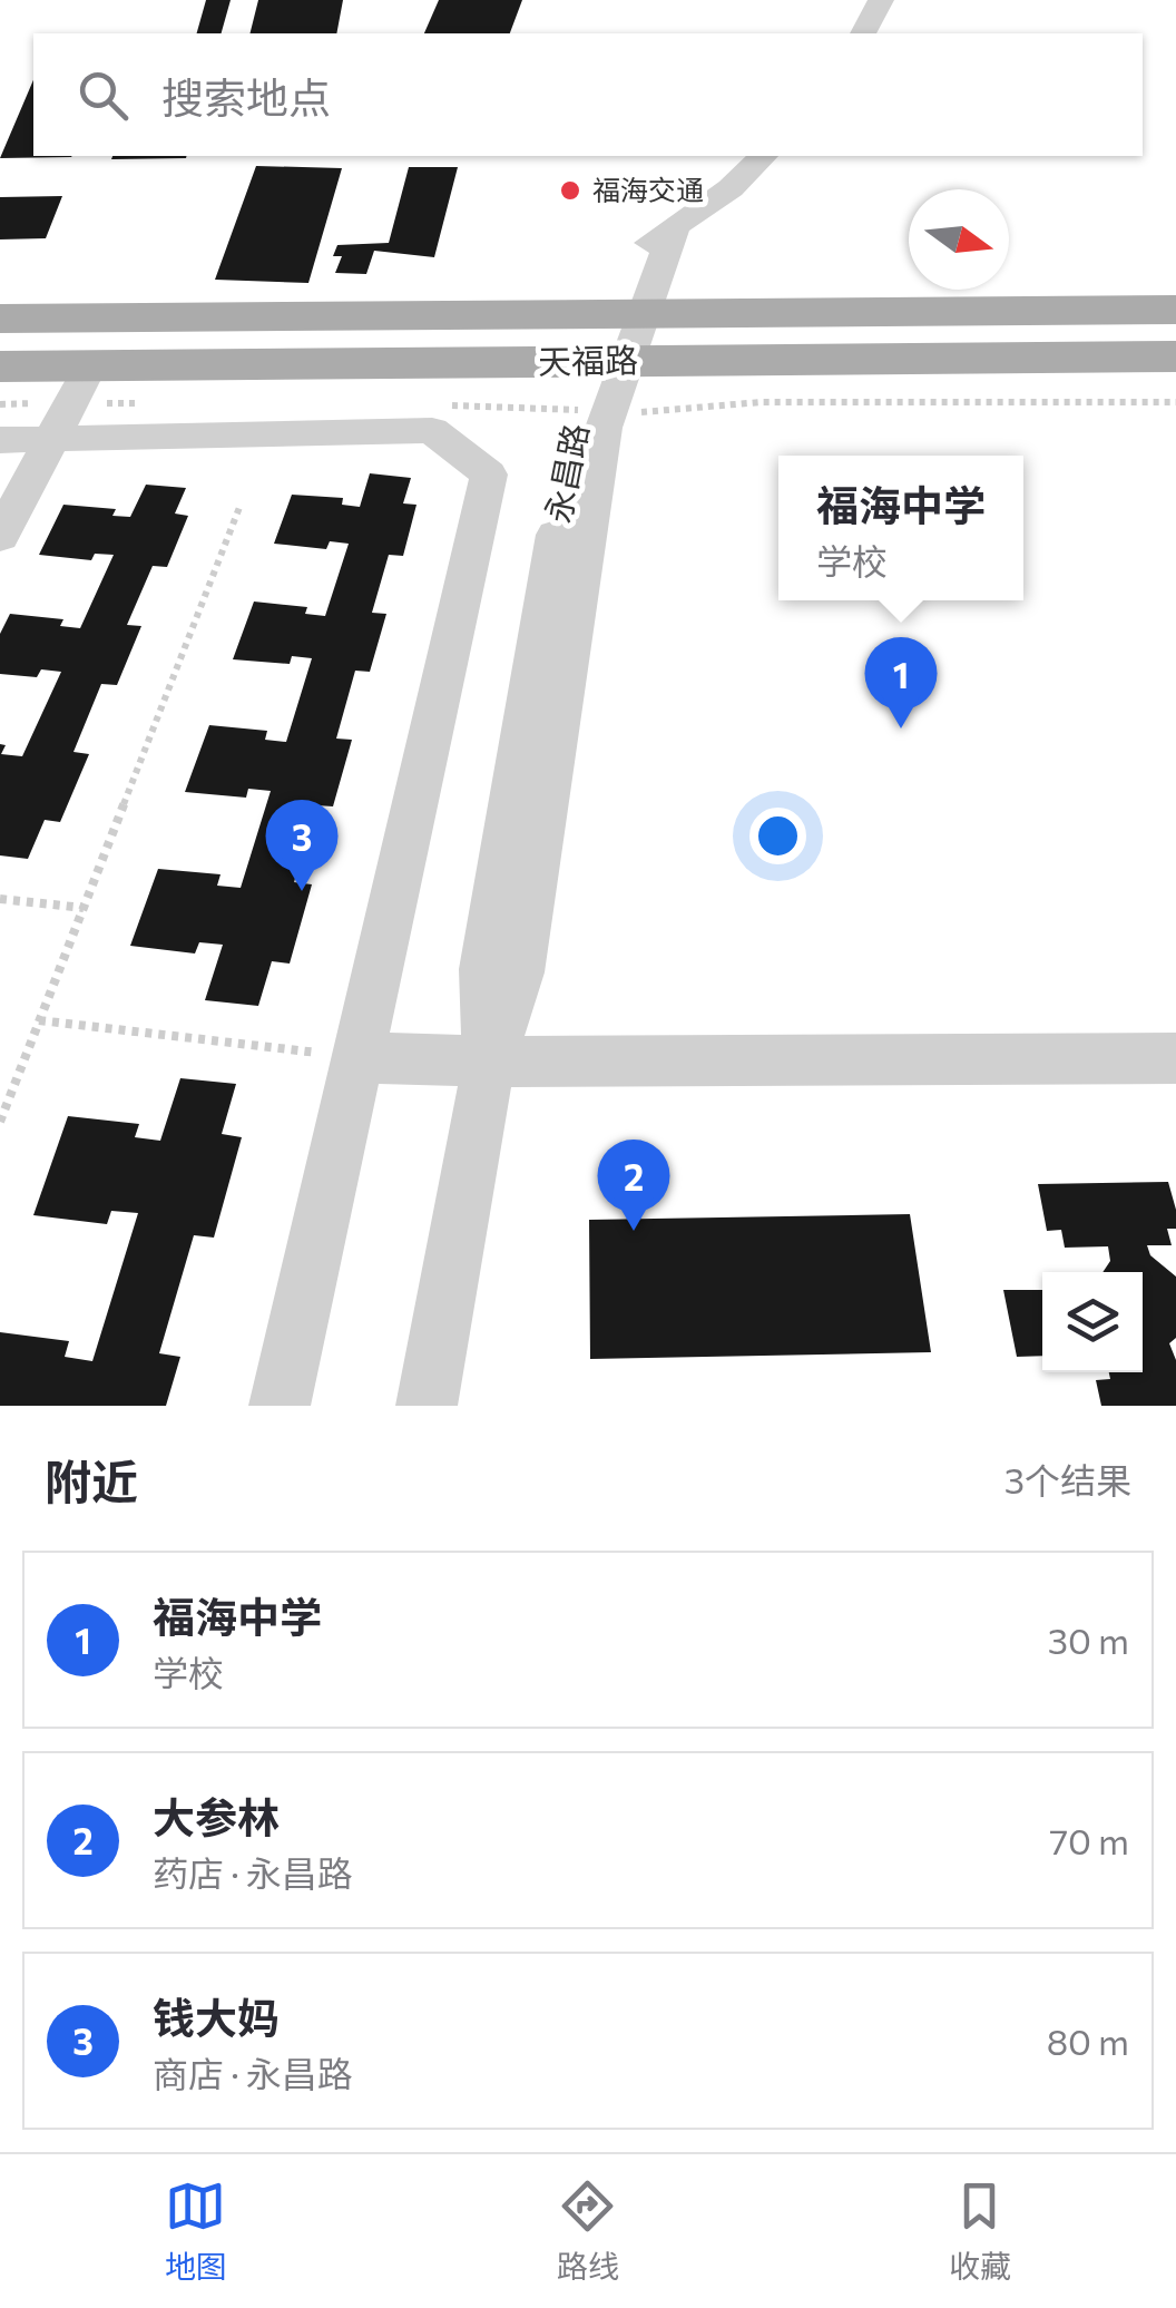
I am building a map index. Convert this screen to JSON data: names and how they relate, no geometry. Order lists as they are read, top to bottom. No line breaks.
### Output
{"streets":{"main road":["天福路"],"street":["永昌路"]},"crossings":[["天福路","永昌路"]],"places":["福海交通"],"north":"right","page":{"search":"搜索地点","popup":["福海中学","学校"],"pins":["1","3","2"],"heading":["附近","3个结果"],"list":[{"mark":"1","name":"福海中学","note":"学校","value":"30 m"},{"mark":"2","name":"大参林","note":"药店 · 永昌路","value":"70 m"},{"mark":"3","name":"钱大妈","note":"商店 · 永昌路","value":"80 m"}],"nav":["地图","路线","收藏"]}}
